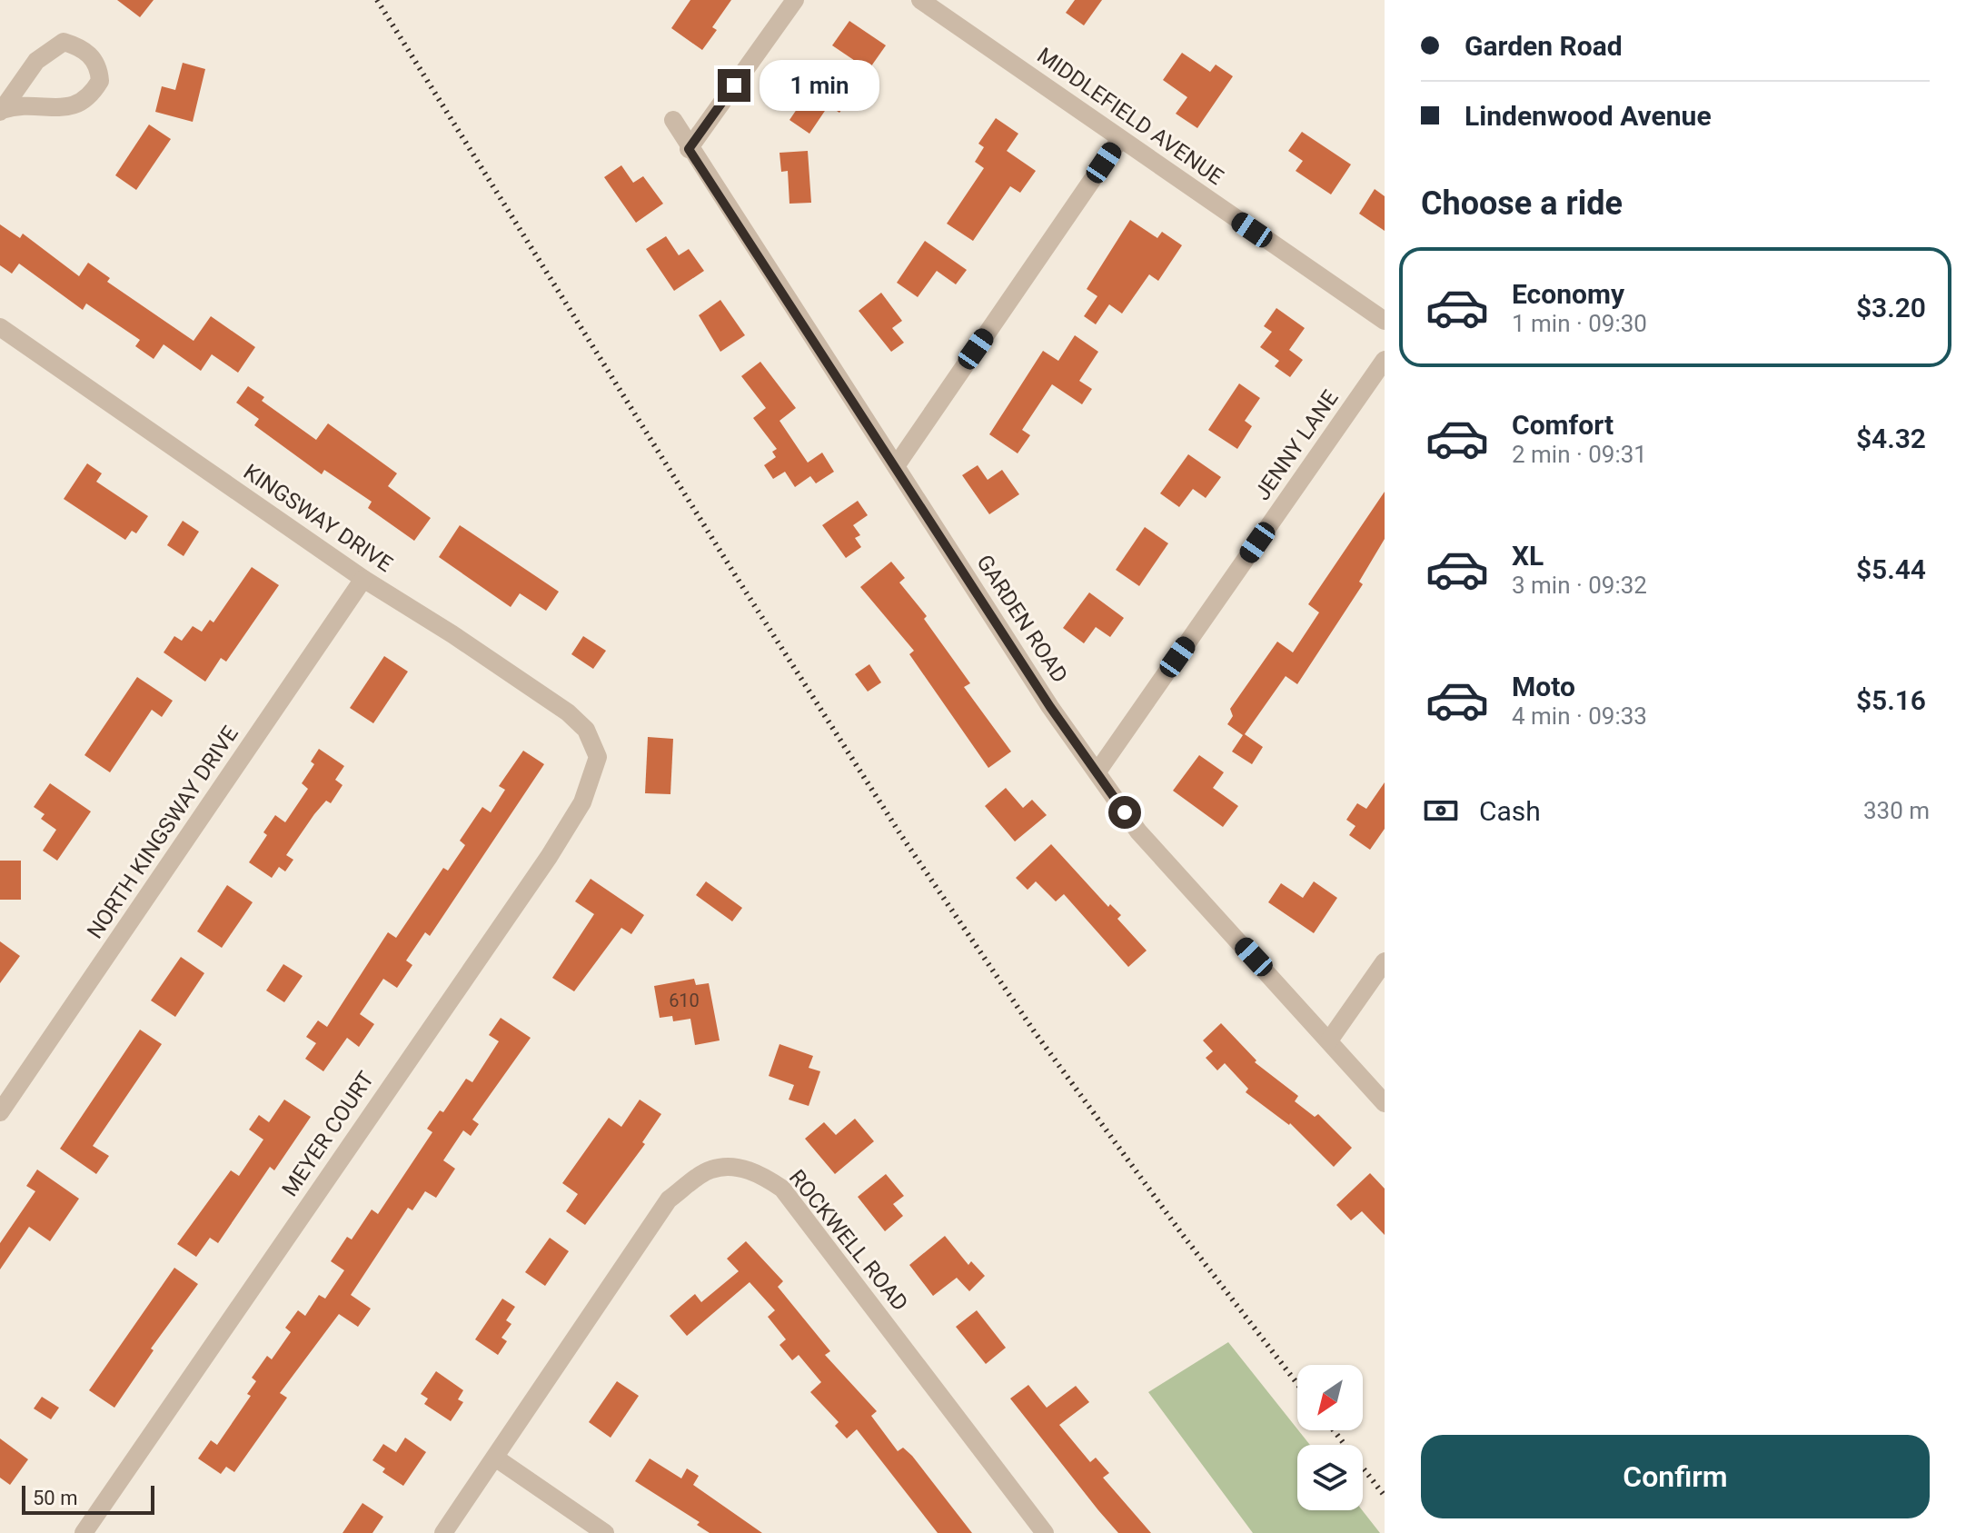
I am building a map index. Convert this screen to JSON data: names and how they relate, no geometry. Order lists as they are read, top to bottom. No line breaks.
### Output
{"streets":{"street":["MIDDLEFIELD AVENUE","JENNY LANE","KINGSWAY DRIVE","GARDEN ROAD","NORTH KINGSWAY DRIVE","MEYER COURT","ROCKWELL ROAD"]},"crossings":[["JENNY LANE","GARDEN ROAD"],["KINGSWAY DRIVE","NORTH KINGSWAY DRIVE"],["KINGSWAY DRIVE","MEYER COURT"]],"house_numbers":["610"],"scale_bar":"50 m","north":"bottom left","page":{"banner":["Garden Road","Lindenwood Avenue"],"bubble":"1 min","heading":"Choose a ride","list":[{"name":"Economy","note":"1 min · 09:30","value":"$3.20"},{"name":"Comfort","note":"2 min · 09:31","value":"$4.32"},{"name":"XL","note":"3 min · 09:32","value":"$5.44"},{"name":"Moto","note":"4 min · 09:33","value":"$5.16"}],"pay":["Cash","330 m"],"buttons":"Confirm","scale":"50 m"}}
